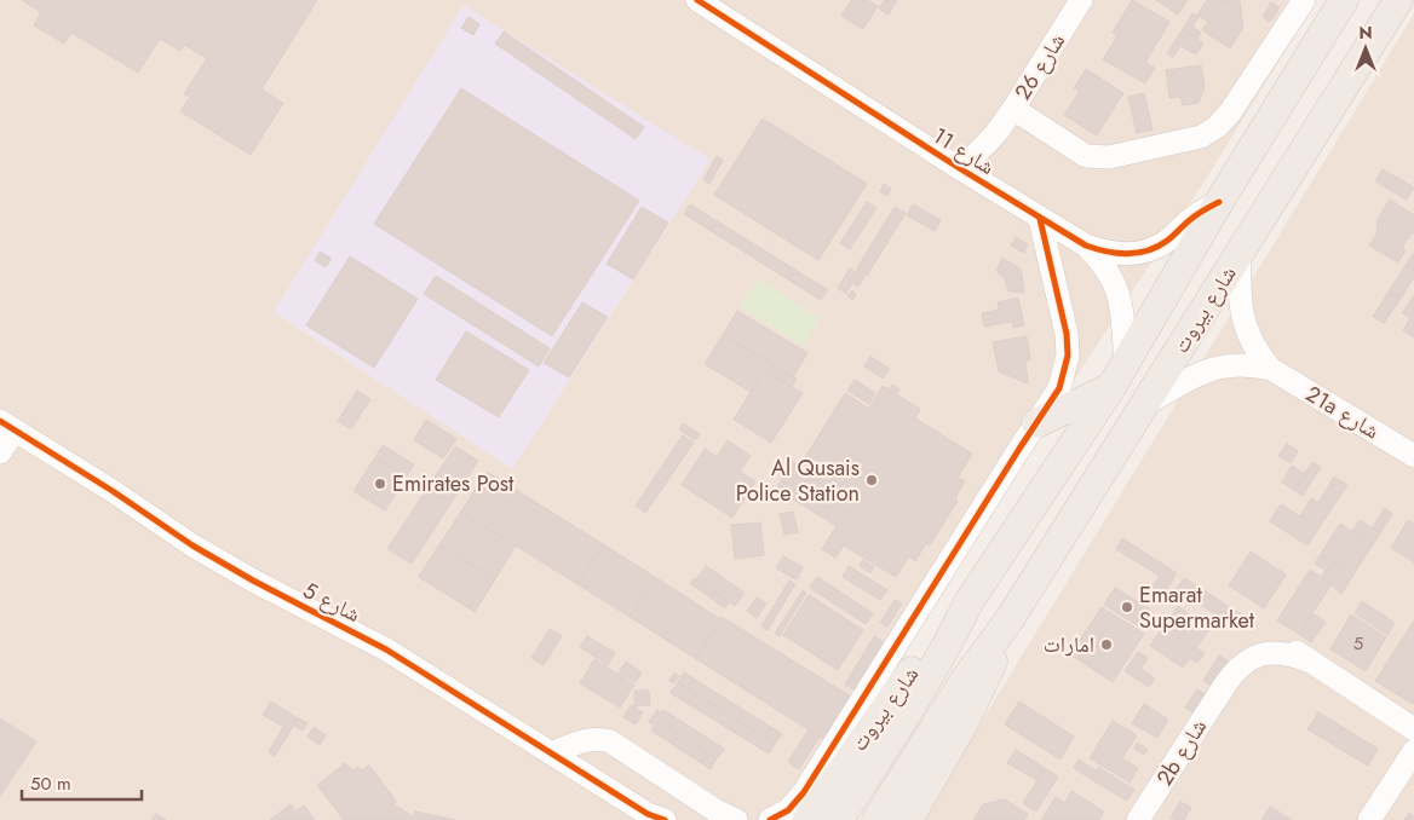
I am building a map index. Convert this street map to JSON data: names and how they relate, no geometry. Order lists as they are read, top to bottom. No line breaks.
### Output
{"streets":{"main road":["شارع بيروت"],"street":["شارع 26","شارع 11","21a شارع","شارع 5","2b شارع"]},"crossings":[["شارع 26","شارع 11"],["شارع 11","شارع بيروت"],["شارع بيروت","21a شارع"]],"places":["Al Qusais Police Station","Emirates Post","Emarat Supermarket","امارات"],"house_numbers":["5"],"scale_bar":"50 m","north":"top"}
